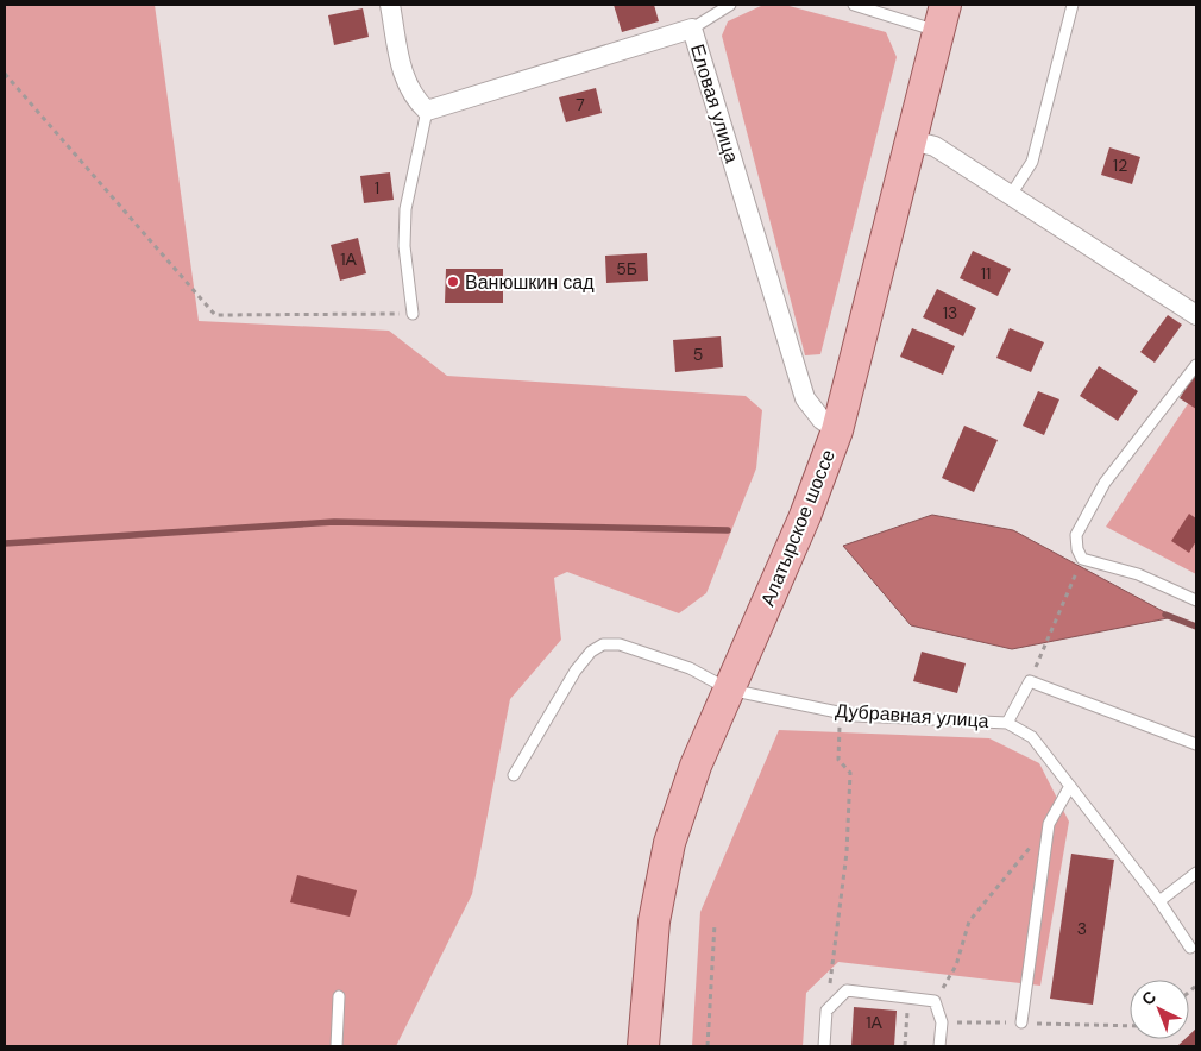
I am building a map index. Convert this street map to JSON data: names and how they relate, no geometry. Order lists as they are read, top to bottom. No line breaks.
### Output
{"streets":{"main road":["Алатырское шоссе"],"street":["Еловая улица"],"lane":["Дубравная улица"]},"crossings":[["Еловая улица","Алатырское шоссе"],["Алатырское шоссе","Дубравная улица"]],"places":["Ванюшкин сад"],"house_numbers":["7","12","1","1А","5Б","11","13","5","3","1А"],"north":"top left"}
